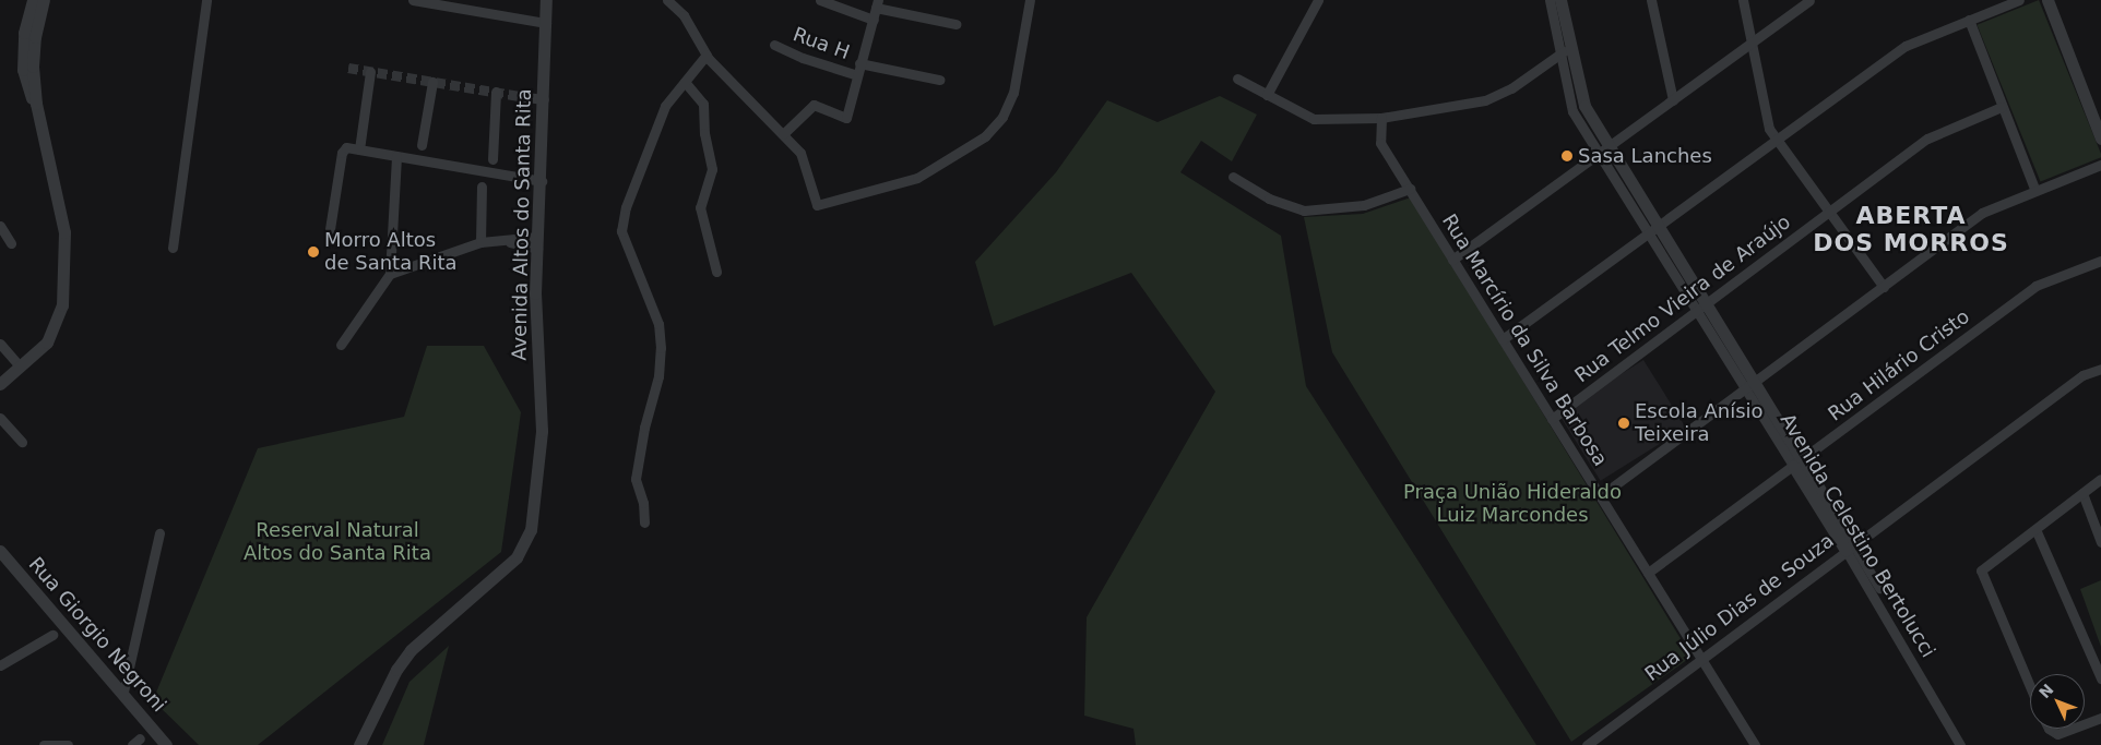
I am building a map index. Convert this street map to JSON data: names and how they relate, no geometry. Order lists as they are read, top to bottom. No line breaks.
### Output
{"streets":{"street":["Rua H","Avenida Altos do Santa Rita","Rua Telmo Vieira de Araújo","Rua Marcírio da Silva Barbosa","Rua Hilário Cristo","Avenida Celestino Bertolucci","Rua Júlio Dias de Souza","Rua Giorgio Negroni"]},"crossings":[["Rua Telmo Vieira de Araújo","Rua Marcírio da Silva Barbosa"],["Rua Telmo Vieira de Araújo","Avenida Celestino Bertolucci"],["Rua Marcírio da Silva Barbosa","Rua Hilário Cristo"],["Rua Marcírio da Silva Barbosa","Rua Júlio Dias de Souza"],["Rua Hilário Cristo","Avenida Celestino Bertolucci"],["Avenida Celestino Bertolucci","Rua Júlio Dias de Souza"]],"districts":["ABERTA DOS MORROS"],"parks":["Praça União Hideraldo Luiz Marcondes","Reserval Natural Altos do Santa Rita"],"places":["Sasa Lanches","Morro Altos de Santa Rita","Escola Anísio Teixeira"],"north":"top left"}
